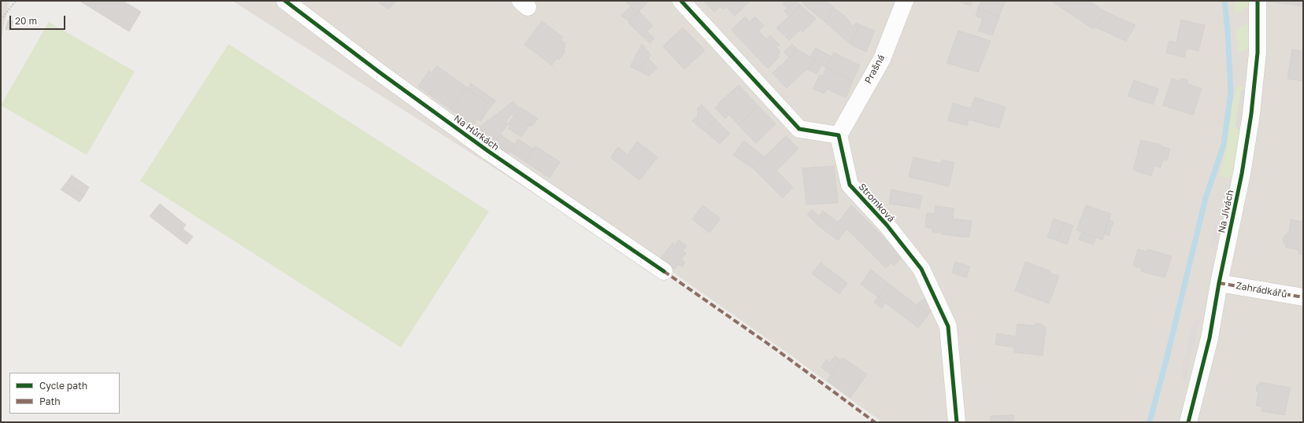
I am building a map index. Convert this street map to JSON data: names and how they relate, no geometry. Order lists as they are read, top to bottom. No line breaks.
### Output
{"streets":{"street":["Prašná","Na Hůrkách","Stromková","Na Jívách","Zahrádkářů"]},"crossings":[["Prašná","Stromková"],["Na Jívách","Zahrádkářů"]],"legend":["Cycle path","Path"],"scale_bar":"20 m"}
